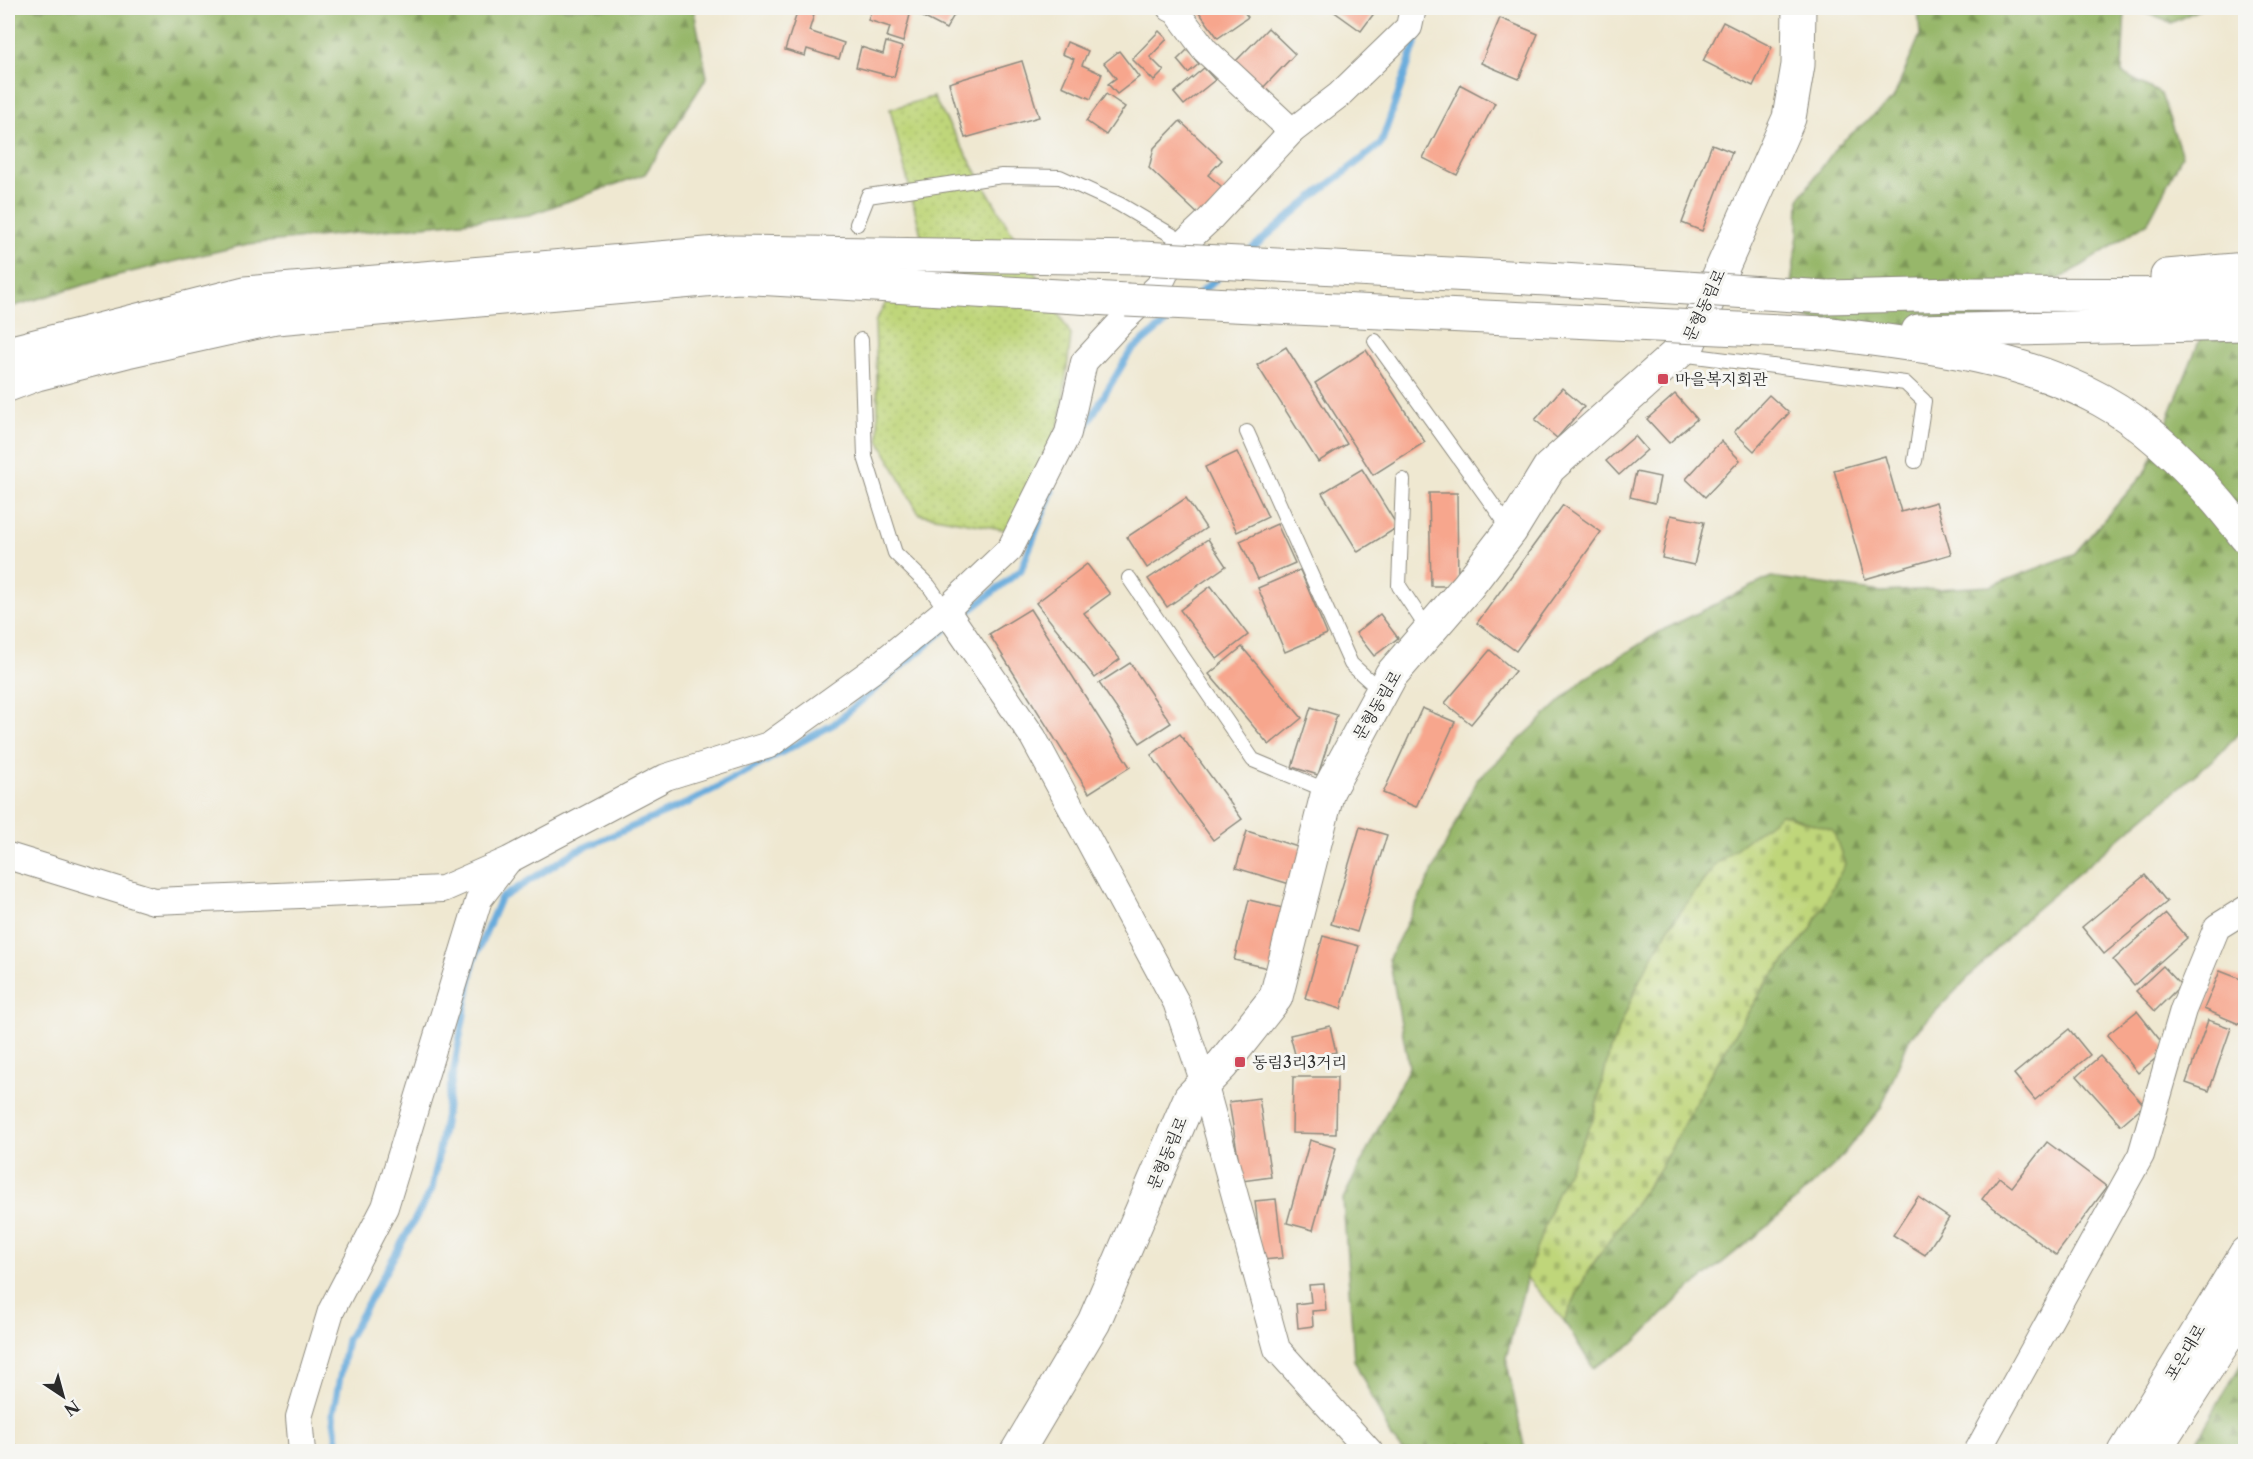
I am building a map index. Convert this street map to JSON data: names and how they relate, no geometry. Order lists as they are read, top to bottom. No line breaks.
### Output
{"streets":{"main road":["문형동림로","포은대로"]},"places":{"transit":["마을복지회관","동림3리3거리"]},"north":"bottom right"}
